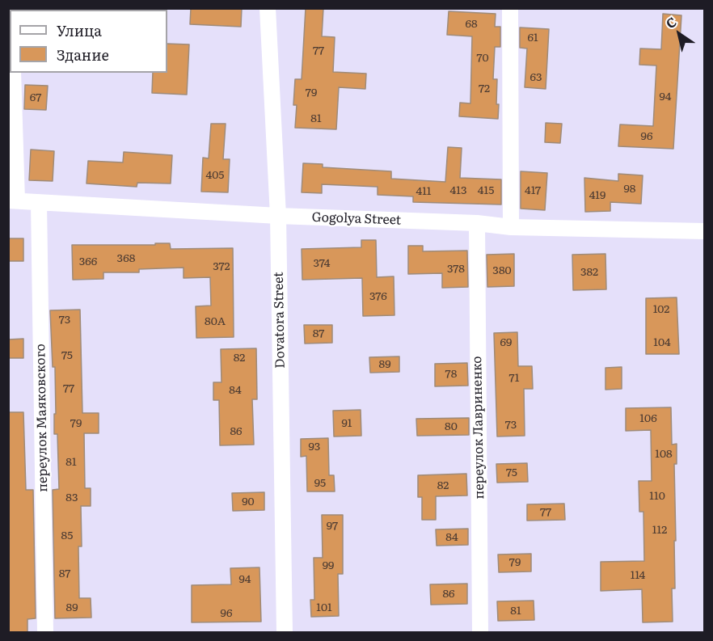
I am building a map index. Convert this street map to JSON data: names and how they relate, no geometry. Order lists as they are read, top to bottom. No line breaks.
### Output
{"streets":{"street":["Gogolya Street","Dovatora Street","переулок Маяковского","переулок Лавриненко"]},"crossings":[["Gogolya Street","Dovatora Street"],["Gogolya Street","переулок Маяковского"],["Gogolya Street","переулок Лавриненко"]],"house_numbers":["68","61","77","70","63","72","79","94","67","81","96","405","98","413","415","417","411","419","368","366","374","372","378","380","382","376","102","73","80А","87","69","104","75","82","89","78","71","77","84","106","79","91","73","80","86","93","108","81","75","95","82","110","83","90","77","97","112","85","84","79","99","87","114","94","86","89","101","81","96"],"legend":["Улица","Здание"],"north":"top left"}
